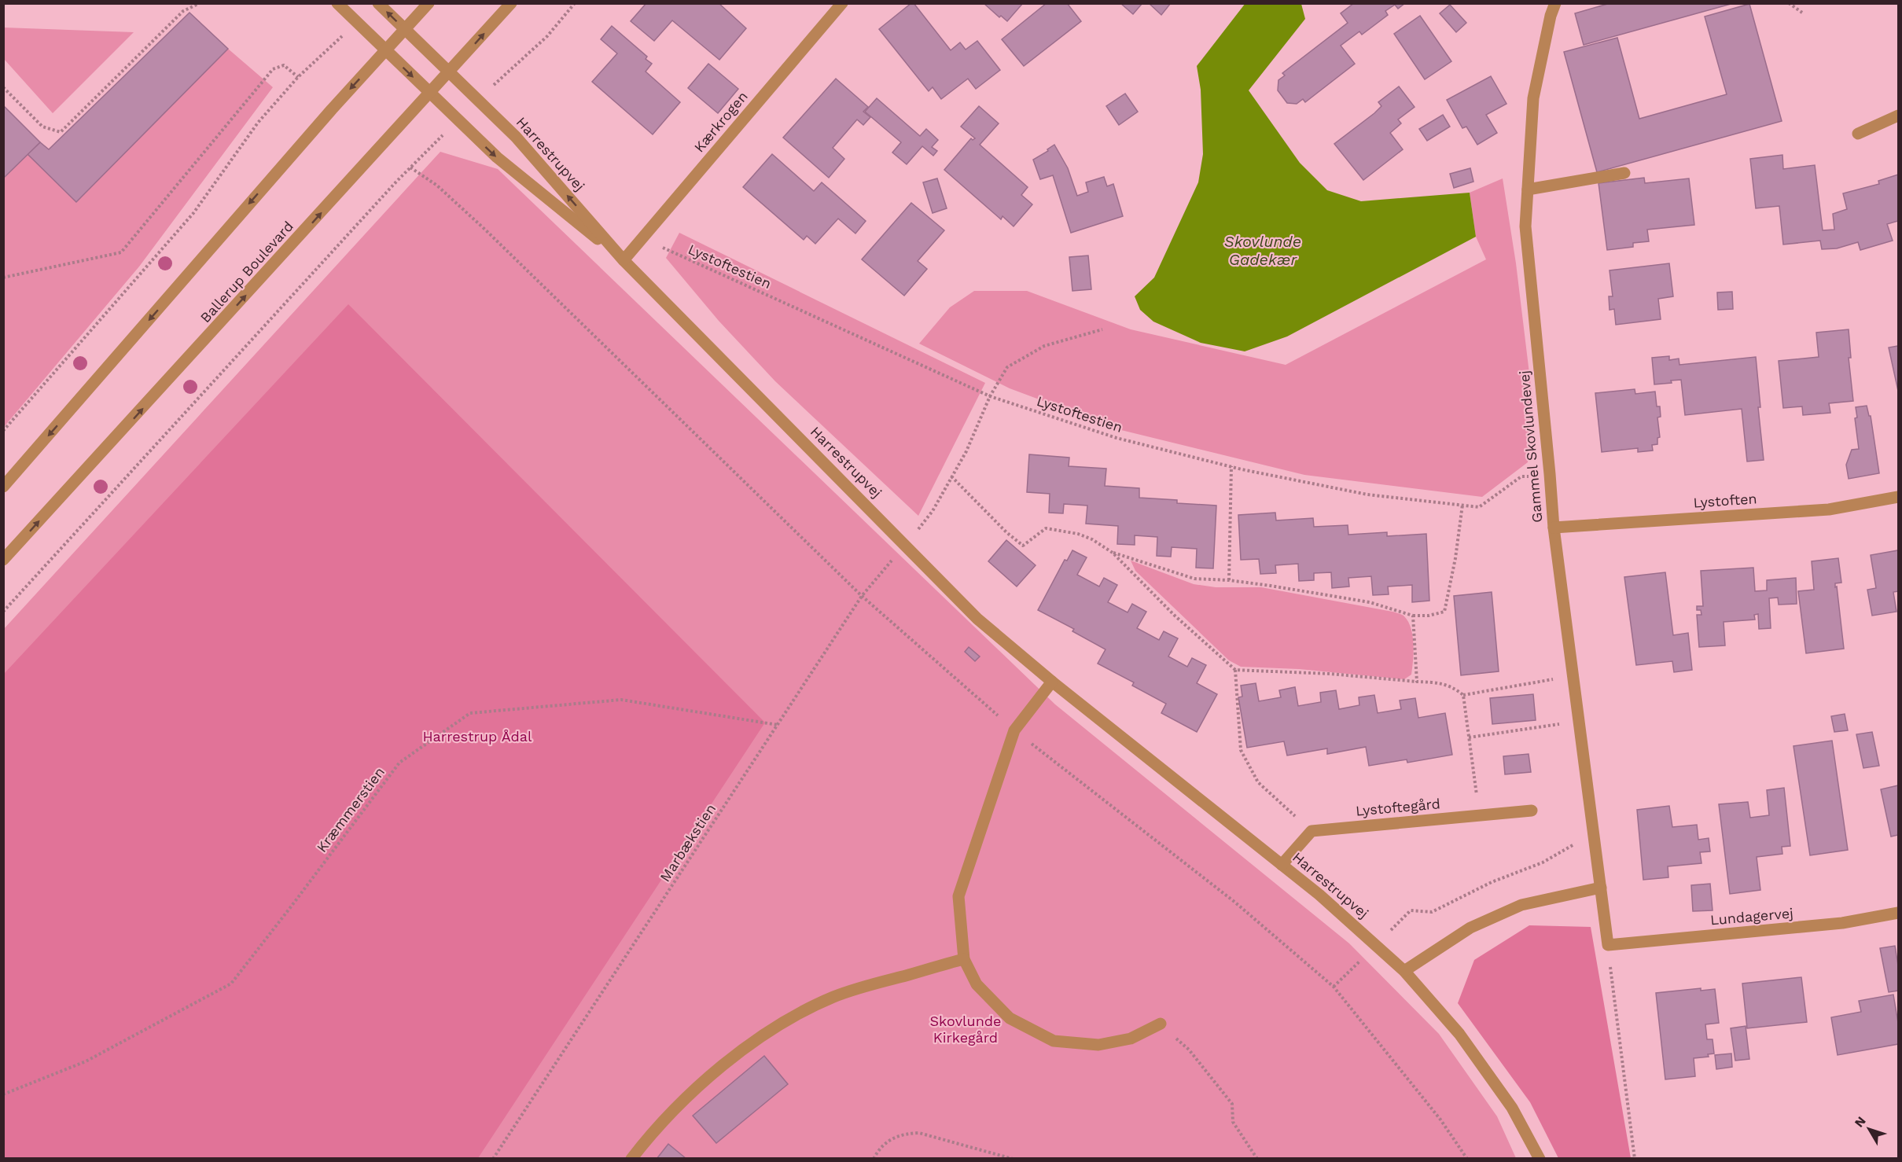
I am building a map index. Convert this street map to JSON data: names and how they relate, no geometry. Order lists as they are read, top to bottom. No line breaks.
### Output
{"streets":{"street":["Kærkrogen","Harrestrupvej","Ballerup Boulevard","Gammel Skovlundevej","Lystoften","Lystoftegård","Lundagervej"],"path":["Lystoftestien","Kræmmerstien","Marbækstien"]},"crossings":[["Kærkrogen","Harrestrupvej"],["Harrestrupvej","Ballerup Boulevard"],["Harrestrupvej","Marbækstien"],["Lystoftestien","Gammel Skovlundevej"],["Lystoftestien","Marbækstien"],["Gammel Skovlundevej","Lystoften"],["Gammel Skovlundevej","Lundagervej"],["Kræmmerstien","Marbækstien"]],"water":["Skovlunde Gadekær"],"parks":["Harrestrup Ådal","Skovlunde Kirkegård"],"north":"top left"}
